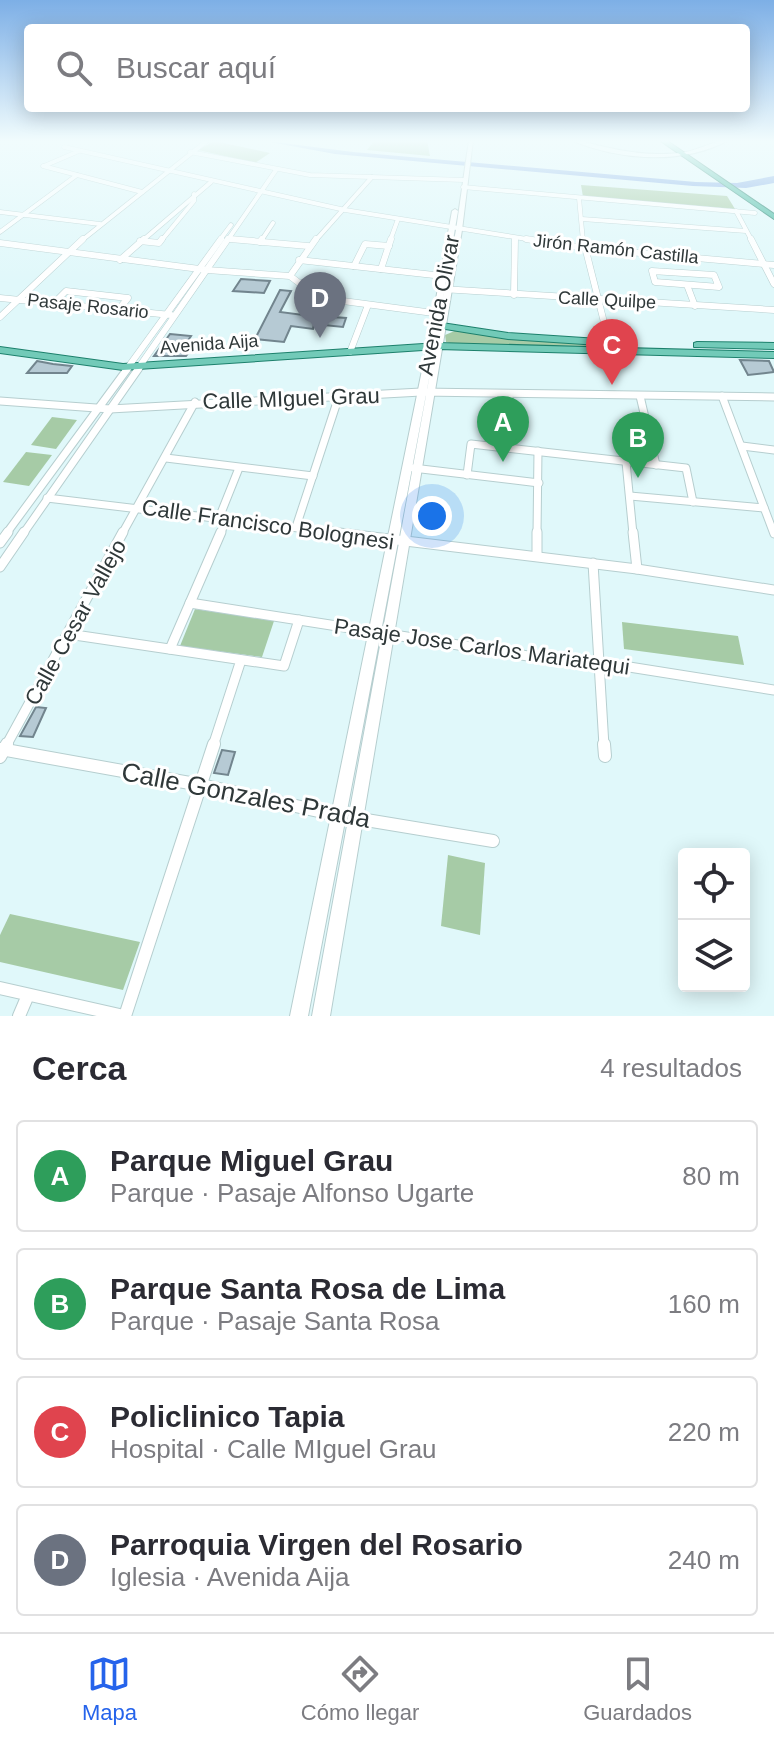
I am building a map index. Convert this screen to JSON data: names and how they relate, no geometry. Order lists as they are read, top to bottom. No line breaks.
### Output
{"streets":{"main road":["Avenida Aija"],"street":["Jirón Ramón Castilla","Calle Quilpe","Avenida Olivar","Pasaje Rosario","Calle MIguel Grau","Calle Francisco Bolognesi","Calle Cesar Vallejo","Pasaje Jose Carlos Mariatequi","Calle Gonzales Prada"]},"crossings":[["Jirón Ramón Castilla","Avenida Olivar"],["Calle Quilpe","Avenida Olivar"],["Avenida Olivar","Avenida Aija"],["Avenida Olivar","Calle MIguel Grau"],["Avenida Olivar","Calle Francisco Bolognesi"],["Avenida Olivar","Pasaje Jose Carlos Mariatequi"],["Avenida Olivar","Calle Gonzales Prada"],["Calle MIguel Grau","Calle Cesar Vallejo"],["Calle Francisco Bolognesi","Calle Cesar Vallejo"],["Calle Cesar Vallejo","Calle Gonzales Prada"]],"page":{"search":"Buscar aquí","pins":["D","C","A","B"],"heading":["Cerca","4 resultados"],"list":[{"mark":"A","name":"Parque Miguel Grau","note":"Parque · Pasaje Alfonso Ugarte","value":"80 m"},{"mark":"B","name":"Parque Santa Rosa de Lima","note":"Parque · Pasaje Santa Rosa","value":"160 m"},{"mark":"C","name":"Policlinico Tapia","note":"Hospital · Calle MIguel Grau","value":"220 m"},{"mark":"D","name":"Parroquia Virgen del Rosario","note":"Iglesia · Avenida Aija","value":"240 m"}],"nav":["Mapa","Cómo llegar","Guardados"]}}
